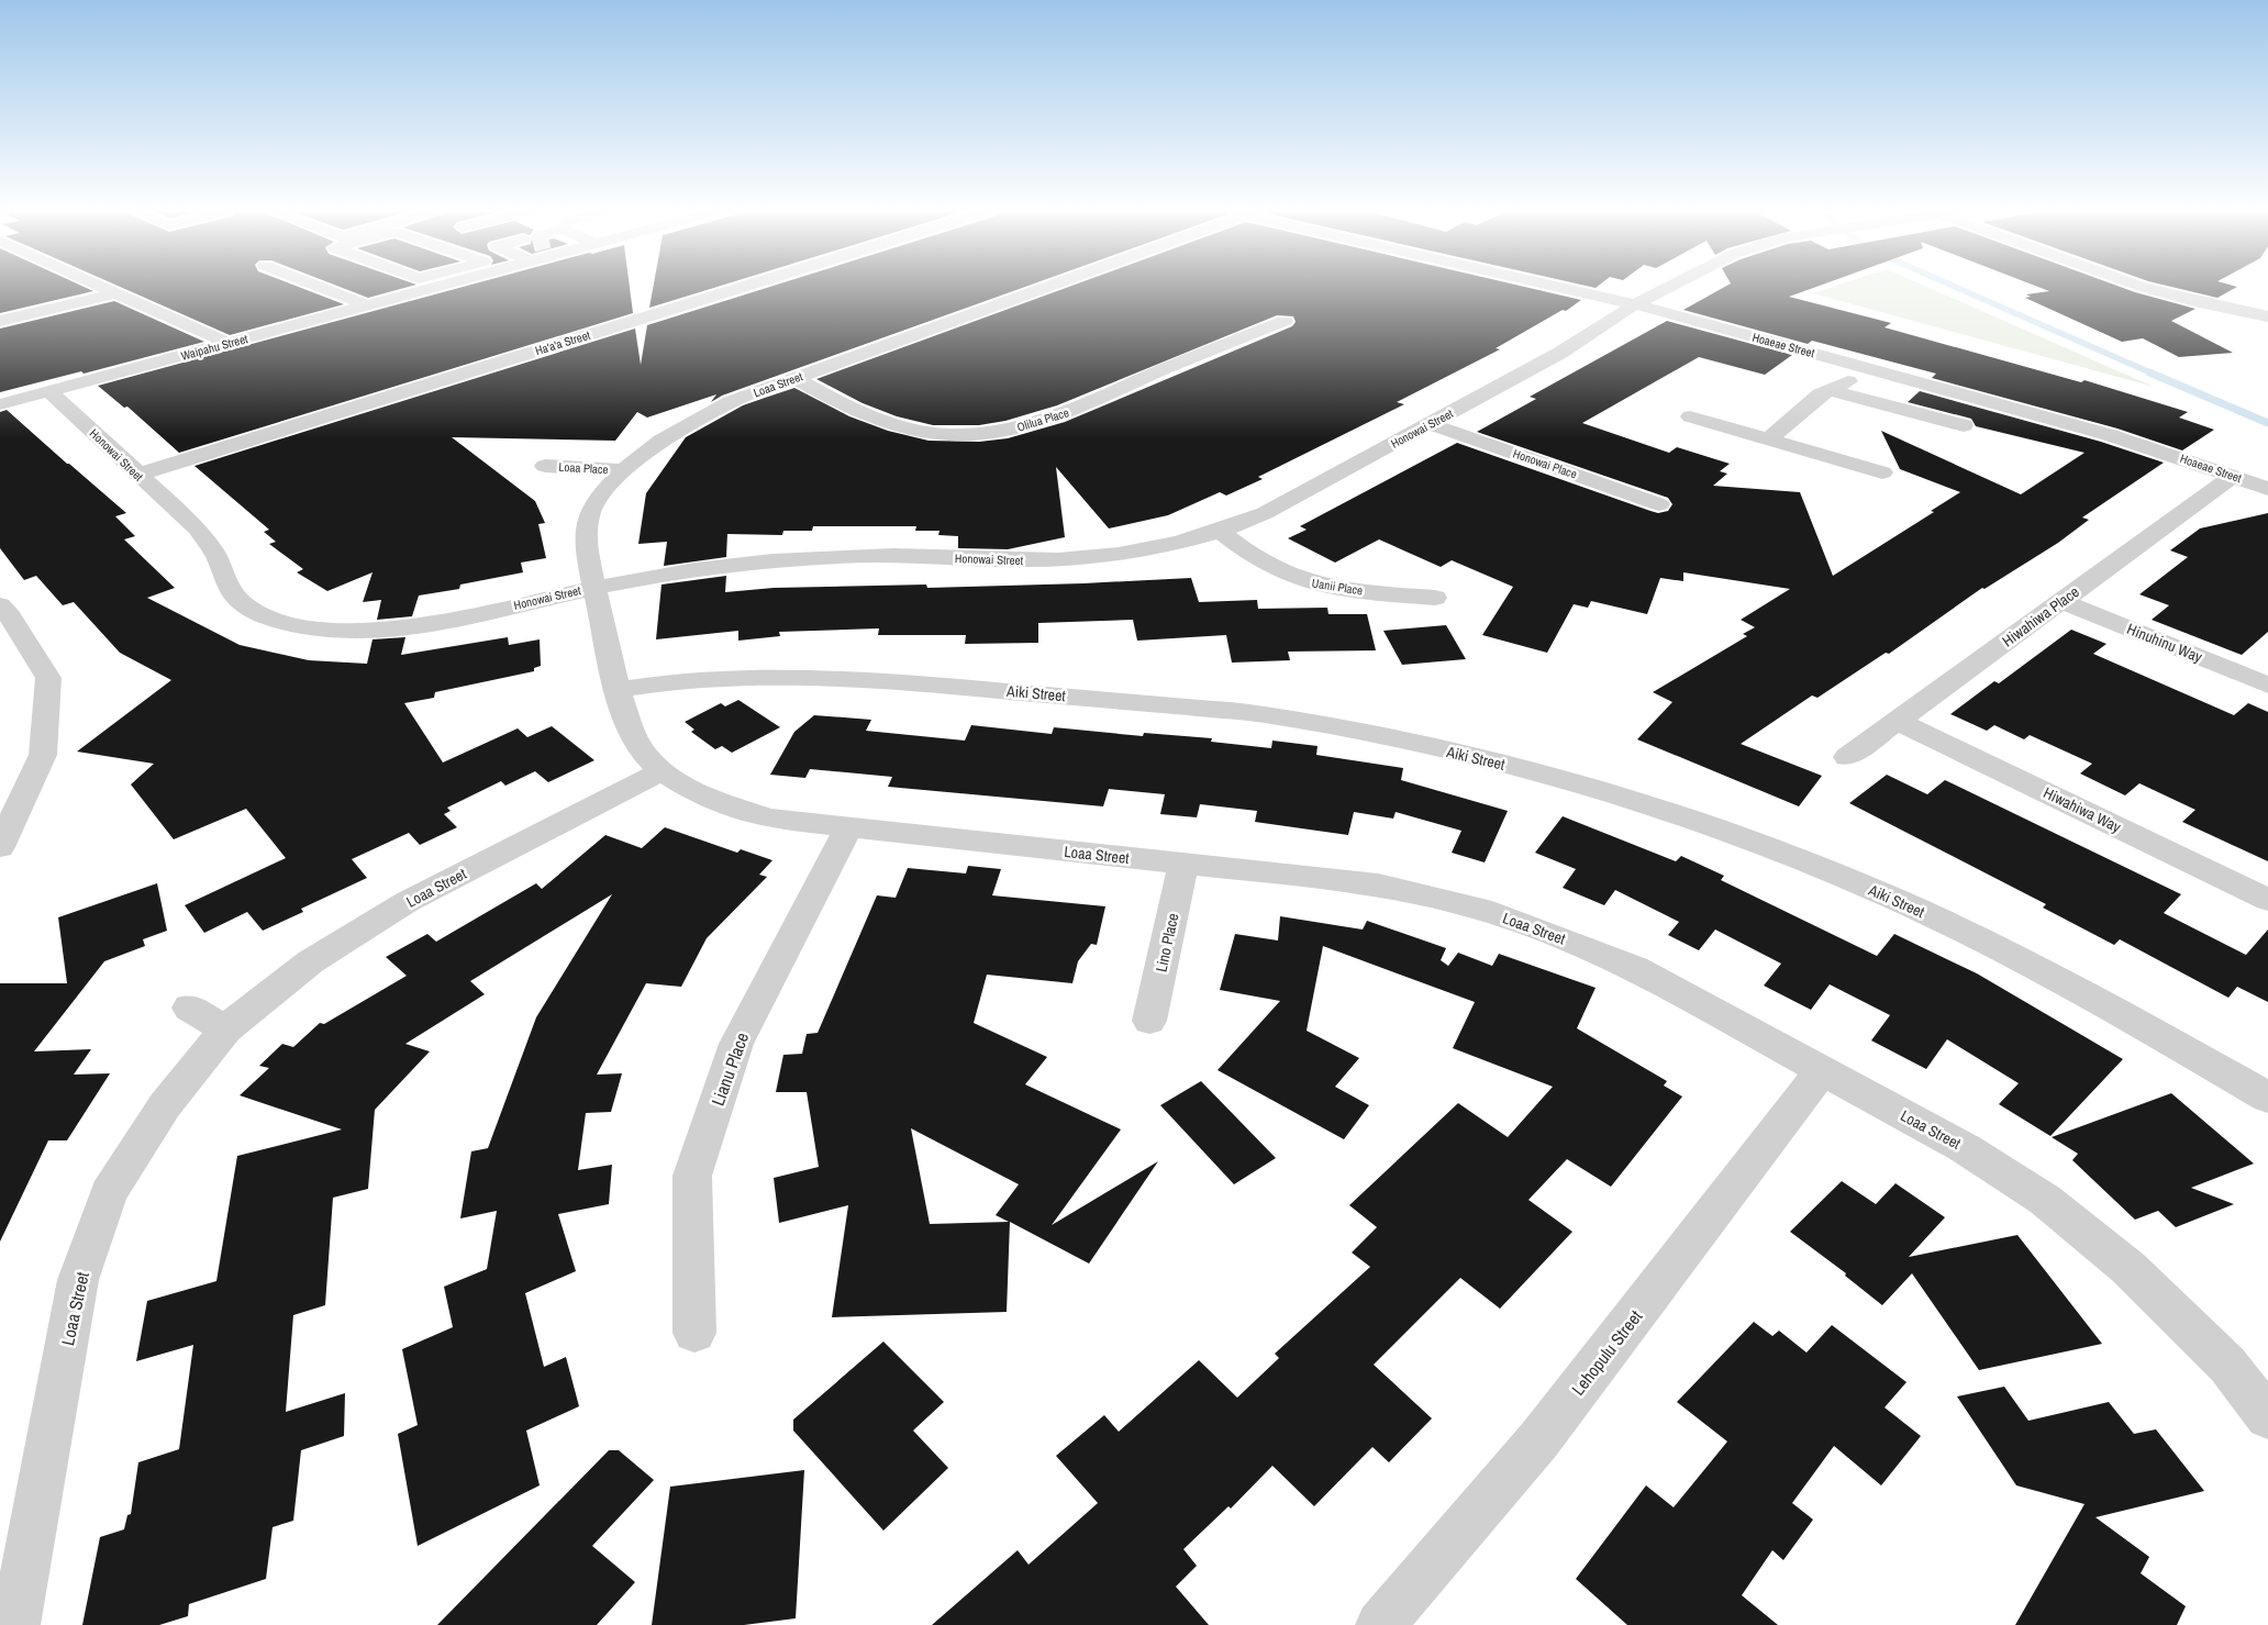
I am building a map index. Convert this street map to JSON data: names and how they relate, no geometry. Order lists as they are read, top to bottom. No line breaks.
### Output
{"streets":{"street":["Ha'a'a Street","Hoaeae Street","Waipahu Street","Loaa Street","Olilua Place","Honowai Street","Honowai Place","Loaa Place","Uanii Place","Hiwahiwa Place","Hinuhinu Way","Aiki Street","Hiwahiwa Way","Lino Place","Lianu Place","Lehopulu Street"]},"crossings":[["Ha'a'a Street","Honowai Street"],["Hoaeae Street","Honowai Street"],["Hoaeae Street","Hiwahiwa Place"],["Waipahu Street","Honowai Street"],["Loaa Street","Olilua Place"],["Loaa Street","Honowai Street"],["Loaa Street","Loaa Place"],["Loaa Street","Aiki Street"],["Loaa Street","Lino Place"],["Loaa Street","Lianu Place"],["Loaa Street","Lehopulu Street"],["Honowai Street","Honowai Place"],["Honowai Street","Uanii Place"],["Hiwahiwa Place","Hinuhinu Way"],["Hiwahiwa Place","Hiwahiwa Way"]]}
